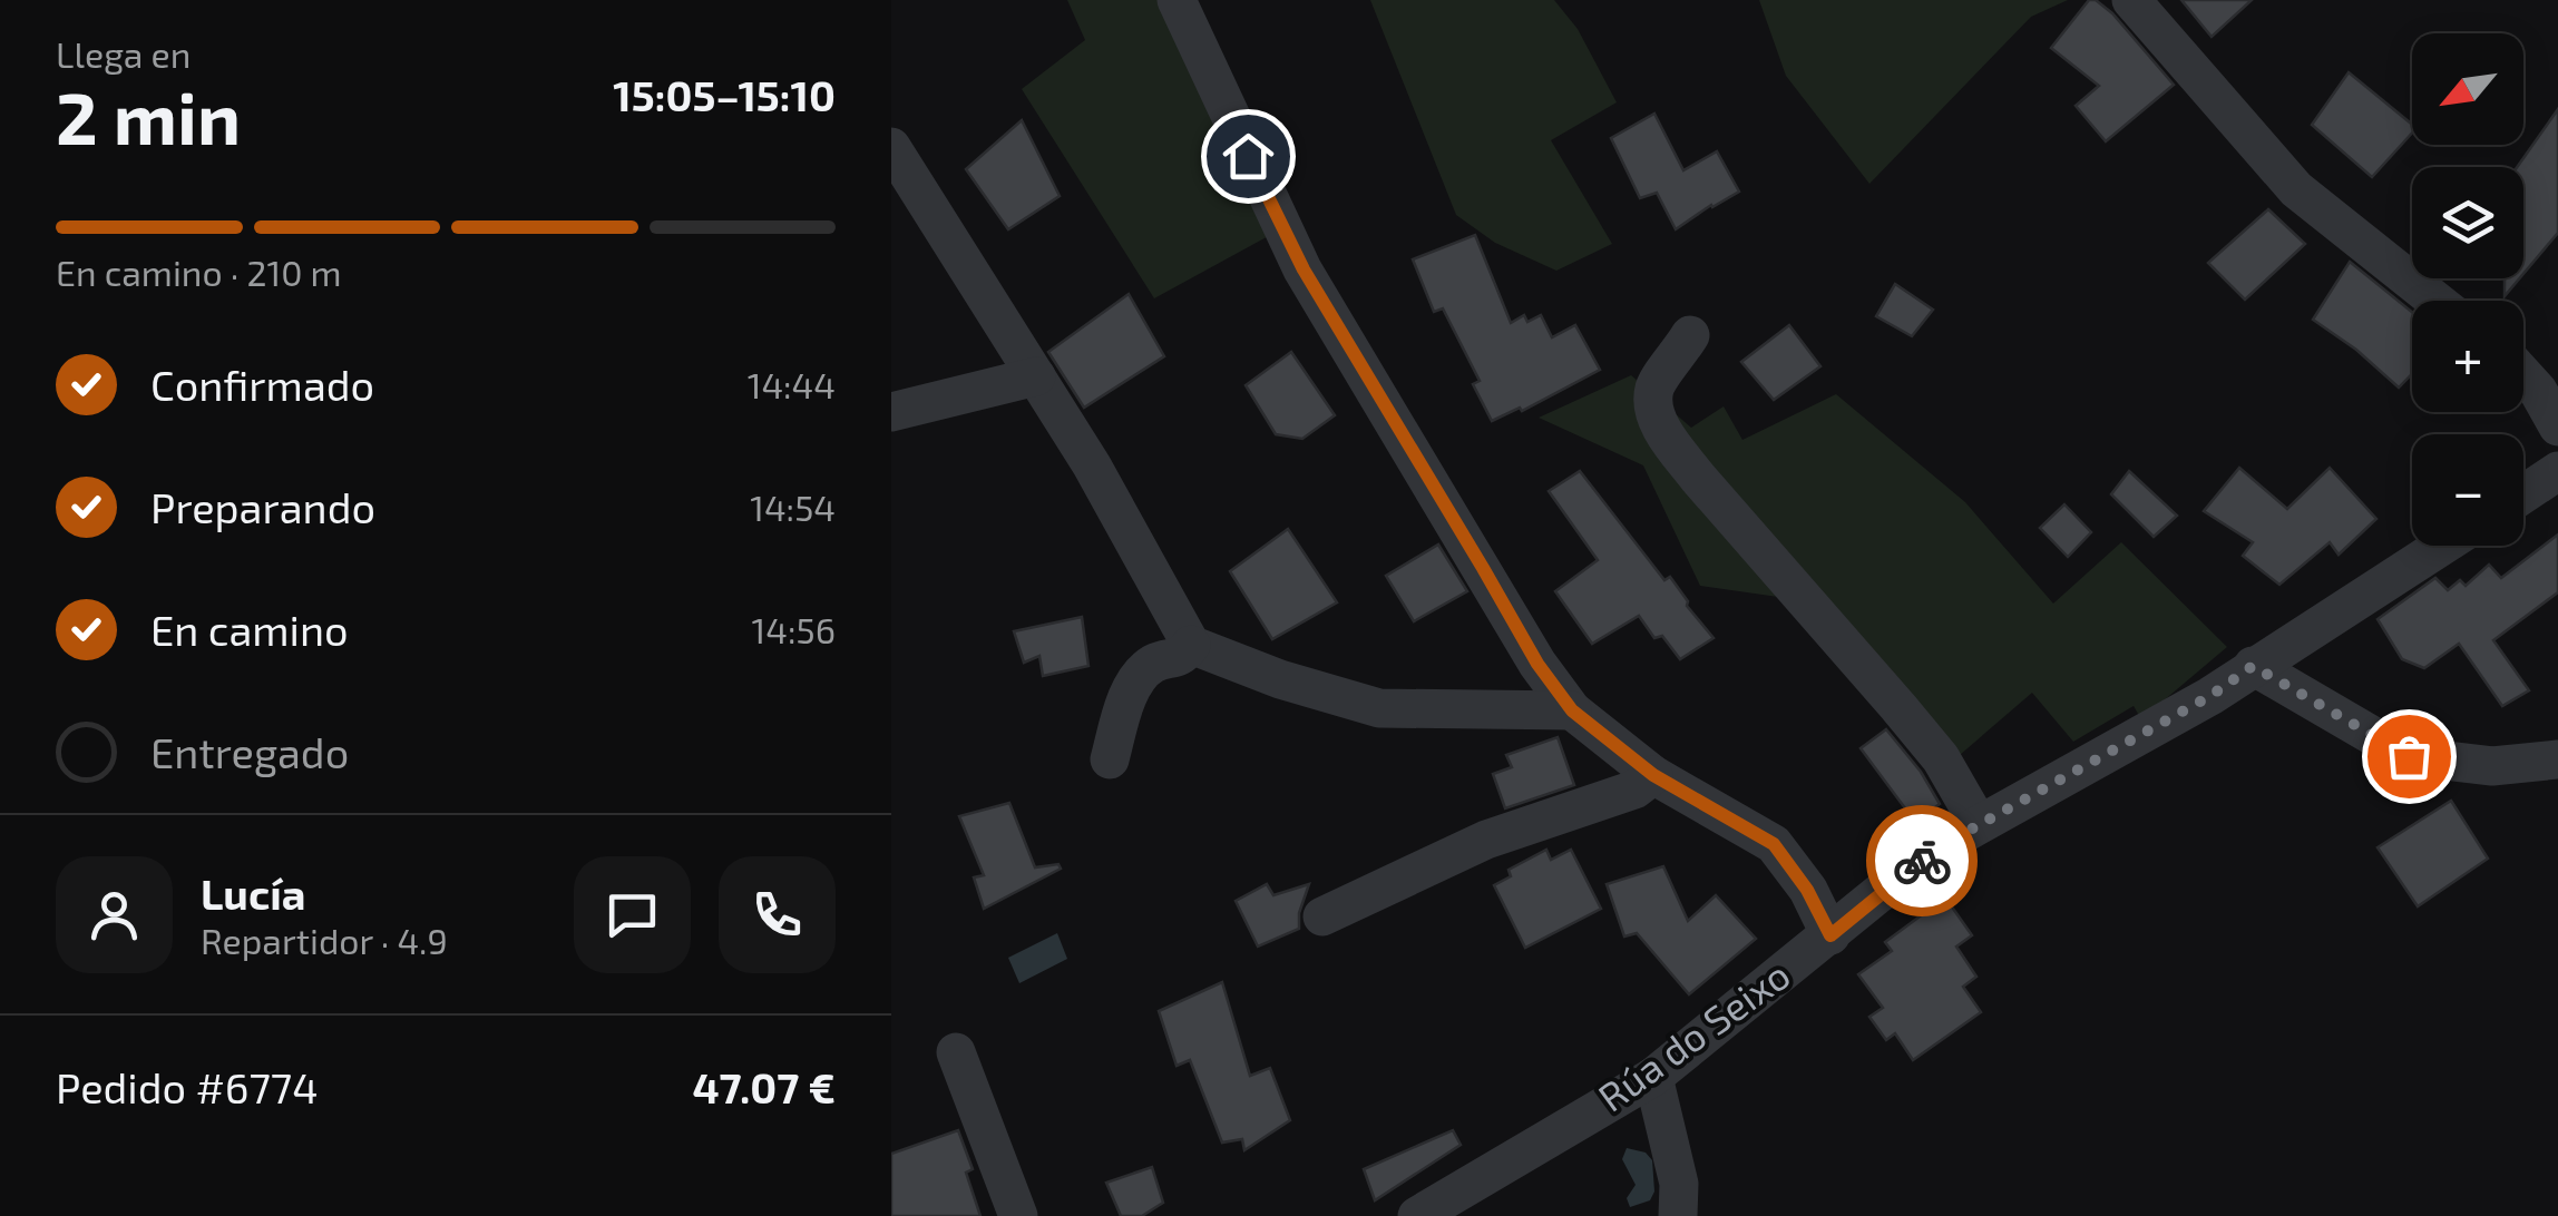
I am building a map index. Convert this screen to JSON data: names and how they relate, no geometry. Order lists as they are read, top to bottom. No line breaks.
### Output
{"streets":{"street":["Rúa do Seixo"]},"north":"bottom left","page":{"heading":["2 min","Llega en","15:05–15:10"],"panel":["Lucía","Repartidor · 4.9","Pedido #6774","47.07 €"],"map_buttons":["+","−"],"bar":"En camino · 210 m","list":[["Confirmado","14:44"],["Preparando","14:54"],["En camino","14:56"],"Entregado"]}}
